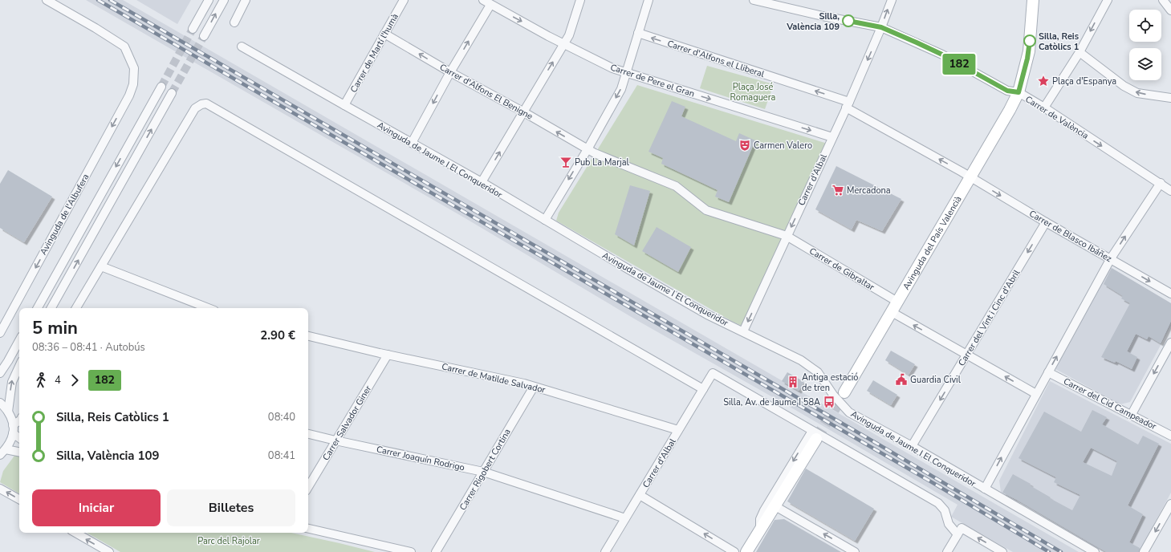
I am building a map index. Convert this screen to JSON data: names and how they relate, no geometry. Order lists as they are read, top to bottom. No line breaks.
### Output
{"streets":{"street":["Carrer de Martí l'humà","Carrer d'Alfons el Lliberal","Carrer de Pere el Gran","Carrer d'Alfons El Benigne","Carrer de València","Avinguda de Jaume I El Conqueridor","Carrer d'Albal","Avinguda de l'Albufera","Carrer de Blasco Ibáñez","Avinguda del País Valencià","Carrer de Gibraltar","Carrer del Vint i Cinc d'Abril","Carrer de Matilde Salvador","Carrer del Cid Campeador","Carrer Salvador Giner","Carrer Joaquín Rodrigo","Carrer Rigobert Cortina"]},"crossings":[["Carrer de Martí l'humà","Carrer d'Alfons El Benigne"],["Carrer de Martí l'humà","Avinguda de Jaume I El Conqueridor"],["Carrer d'Alfons el Lliberal","Carrer d'Albal"],["Carrer d'Alfons el Lliberal","Carrer de Blasco Ibáñez"],["Carrer d'Alfons el Lliberal","Avinguda del País Valencià"],["Carrer de Pere el Gran","Carrer d'Albal"],["Carrer d'Alfons El Benigne","Carrer de Gibraltar"],["Carrer de València","Carrer d'Albal"],["Carrer de València","Avinguda del País Valencià"],["Avinguda de Jaume I El Conqueridor","Carrer d'Albal"],["Avinguda de Jaume I El Conqueridor","Carrer del Vint i Cinc d'Abril"],["Carrer d'Albal","Carrer de Gibraltar"],["Carrer d'Albal","Carrer de Matilde Salvador"],["Carrer d'Albal","Carrer Joaquín Rodrigo"],["Carrer de Blasco Ibáñez","Avinguda del País Valencià"],["Carrer de Blasco Ibáñez","Carrer del Vint i Cinc d'Abril"],["Avinguda del País Valencià","Carrer de Gibraltar"],["Carrer de Matilde Salvador","Carrer Salvador Giner"],["Carrer de Matilde Salvador","Carrer Rigobert Cortina"],["Carrer Salvador Giner","Carrer Joaquín Rodrigo"],["Carrer Joaquín Rodrigo","Carrer Rigobert Cortina"]],"one_way":["Carrer d'Alfons el Lliberal","Carrer de Pere el Gran","Carrer d'Alfons El Benigne","Carrer d'Albal","Carrer de Blasco Ibáñez","Carrer del Vint i Cinc d'Abril"],"parks":["Plaça José Romaguera","Parc del Rajolar"],"places":{"other":["Silla, València 109","Silla, Reis Catòlics 1"],"place":["Plaça d'Espanya"],"theatre":["Carmen Valero"],"bar":["Pub La Marjal"],"supermarket":["Mercadona"],"public building":["Guardia Civil"],"building":["Antiga estació de tren"],"bus stop":["Silla, Av. de Jaume I 58A"]},"lines":["bus line 182"],"page":{"on_map":"182","heading":["5 min","08:36 – 08:41 · Autobús","2.90 €"],"legs":["4","182"],"list":[{"name":"Silla, Reis Catòlics 1","value":"08:40"},{"name":"Silla, València 109","value":"08:41"}],"buttons":["Iniciar","Billetes"]}}
